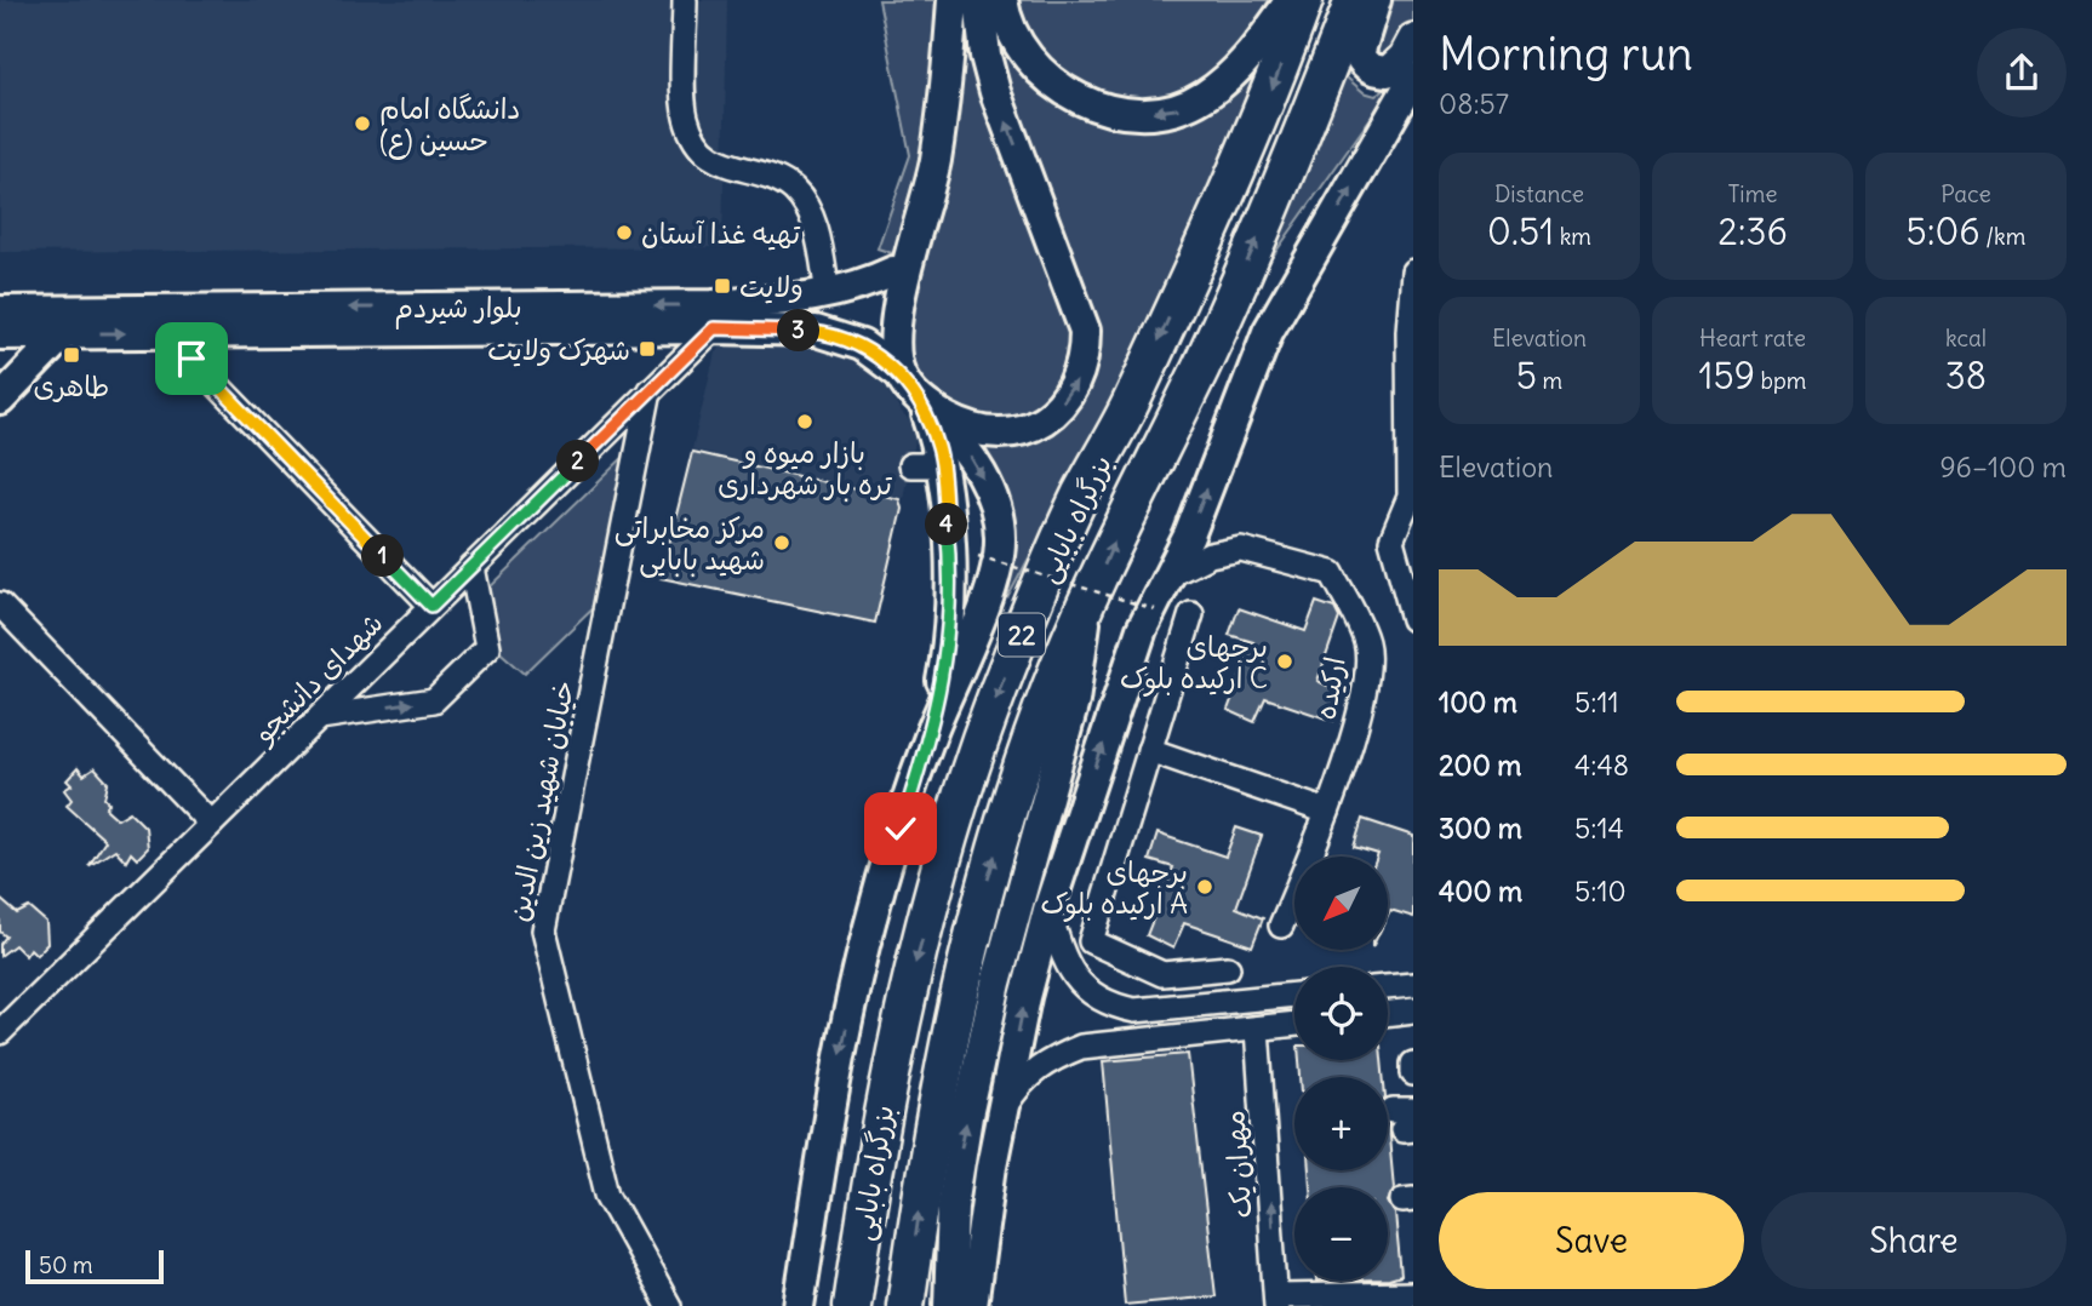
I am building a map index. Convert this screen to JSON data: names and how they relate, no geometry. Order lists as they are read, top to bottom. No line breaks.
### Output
{"streets":{"highway":["بزرگراه بابایی","22"],"main road":["بلوار شیردم"],"street":["شهدای دانشجو","ارکیده","خیابان شهید زین الدین","مهران یک"]},"crossings":[["بلوار شیردم","شهدای دانشجو"],["شهدای دانشجو","خیابان شهید زین الدین"]],"one_way":["مهران یک"],"places":{"other":["دانشگاه امام حسین (ع)","تهیه غذا آستان","بازار میوه و تره بار شهرداری","مرکز مخابراتی شهید بابایی","برجهای ارکیده بلوک C","برجهای ارکیده بلوک A"],"transit":["ولایت","شهرک ولایت","طاهری"]},"scale_bar":"50 m","north":"bottom left","page":{"heading":["Morning run","08:57"],"stats":[["Distance","0.51 km"],["Time","2:36"],["Pace","5:06 /km"],["Elevation","5 m"],["Heart rate","159 bpm"],["kcal","38"]],"pins":["3","2","4","1"],"chart":["Elevation","96–100 m"],"list":[{"name":"100 m","note":"5:11"},{"name":"200 m","note":"4:48"},{"name":"300 m","note":"5:14"},{"name":"400 m","note":"5:10"}],"map_buttons":["+","−"],"buttons":["Save","Share"],"scale":"50 m"}}
